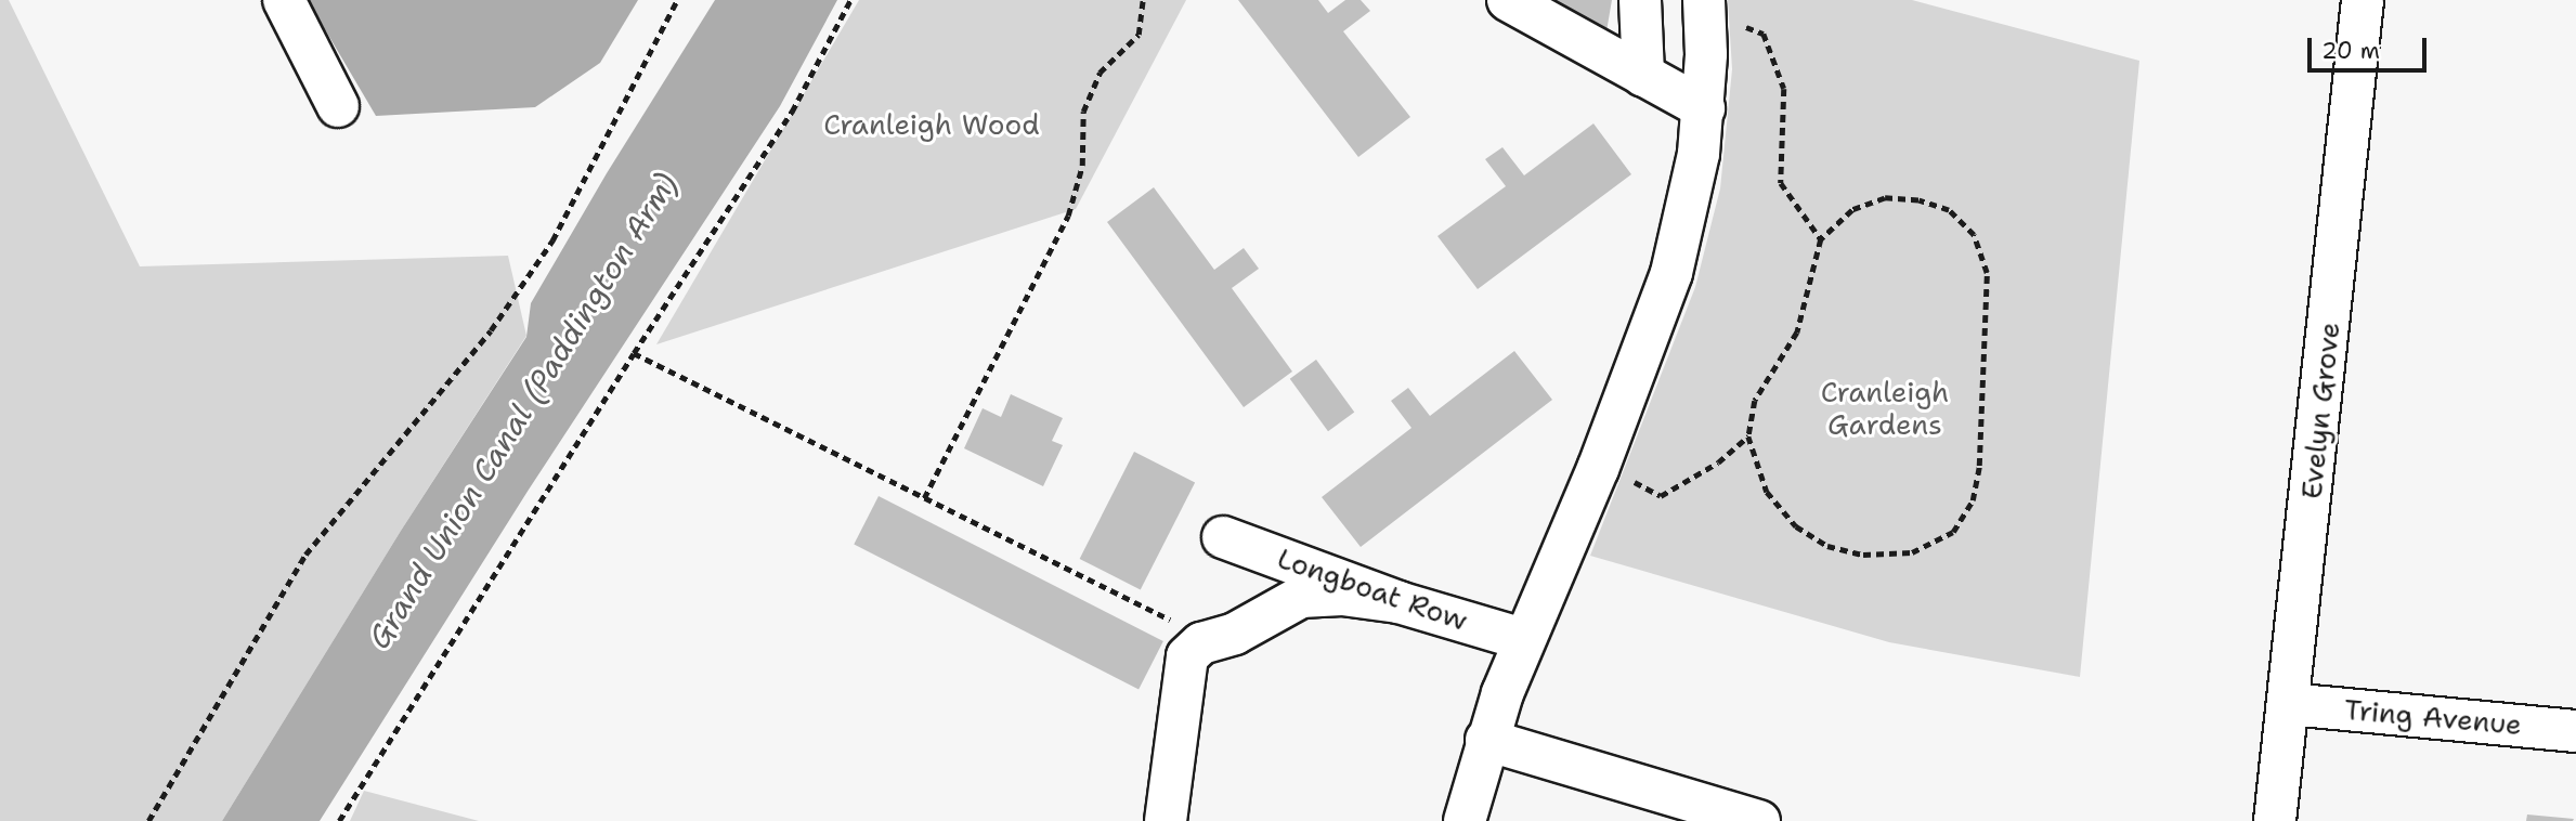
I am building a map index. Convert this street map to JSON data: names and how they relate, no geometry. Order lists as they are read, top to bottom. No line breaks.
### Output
{"streets":{"street":["Evelyn Grove","Longboat Row","Tring Avenue"]},"crossings":[["Evelyn Grove","Tring Avenue"]],"water":["Grand Union Canal (Paddington Arm)"],"parks":["Cranleigh Wood","Cranleigh Gardens"],"scale_bar":"20 m"}
